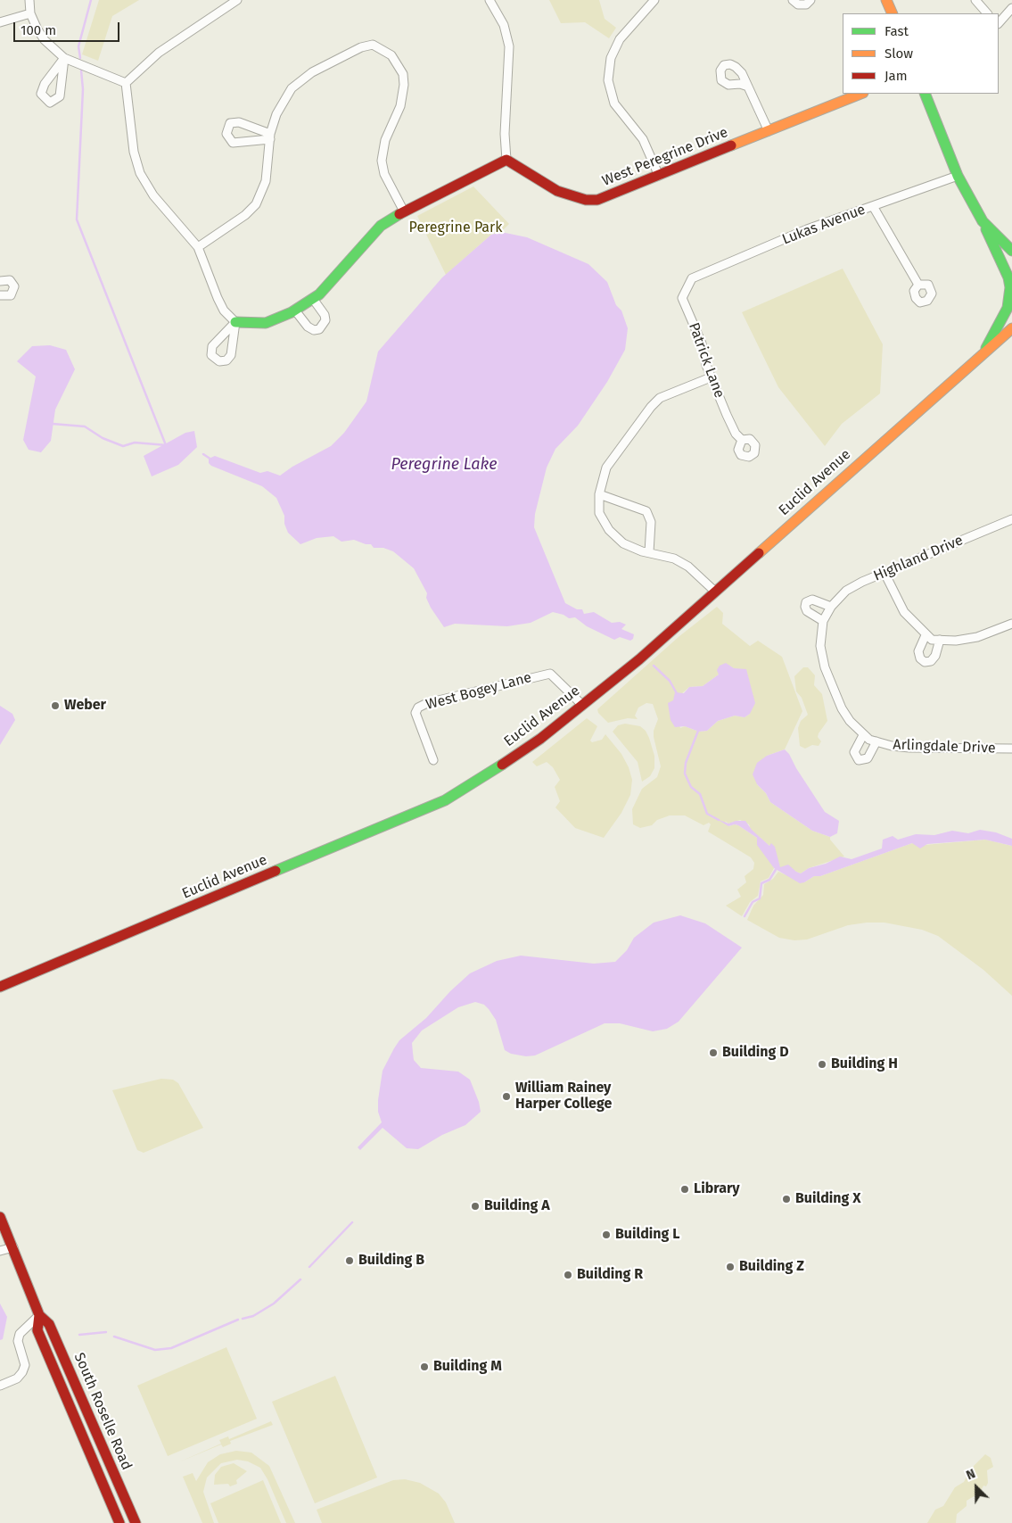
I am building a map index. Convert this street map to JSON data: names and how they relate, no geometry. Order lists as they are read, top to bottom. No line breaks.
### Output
{"streets":{"main road":["West Peregrine Drive","Euclid Avenue","South Roselle Road"],"street":["Lukas Avenue","Patrick Lane","Highland Drive","West Bogey Lane","Arlingdale Drive"]},"crossings":[["Lukas Avenue","Patrick Lane"],["Euclid Avenue","West Bogey Lane"],["Highland Drive","Arlingdale Drive"]],"water":["Peregrine Lake"],"parks":["Peregrine Park"],"places":["Weber","Building D","Building H","William Rainey Harper College","Library","Building X","Building A","Building L","Building B","Building Z","Building R","Building M"],"legend":["Fast","Slow","Jam"],"scale_bar":"100 m","north":"top left"}
